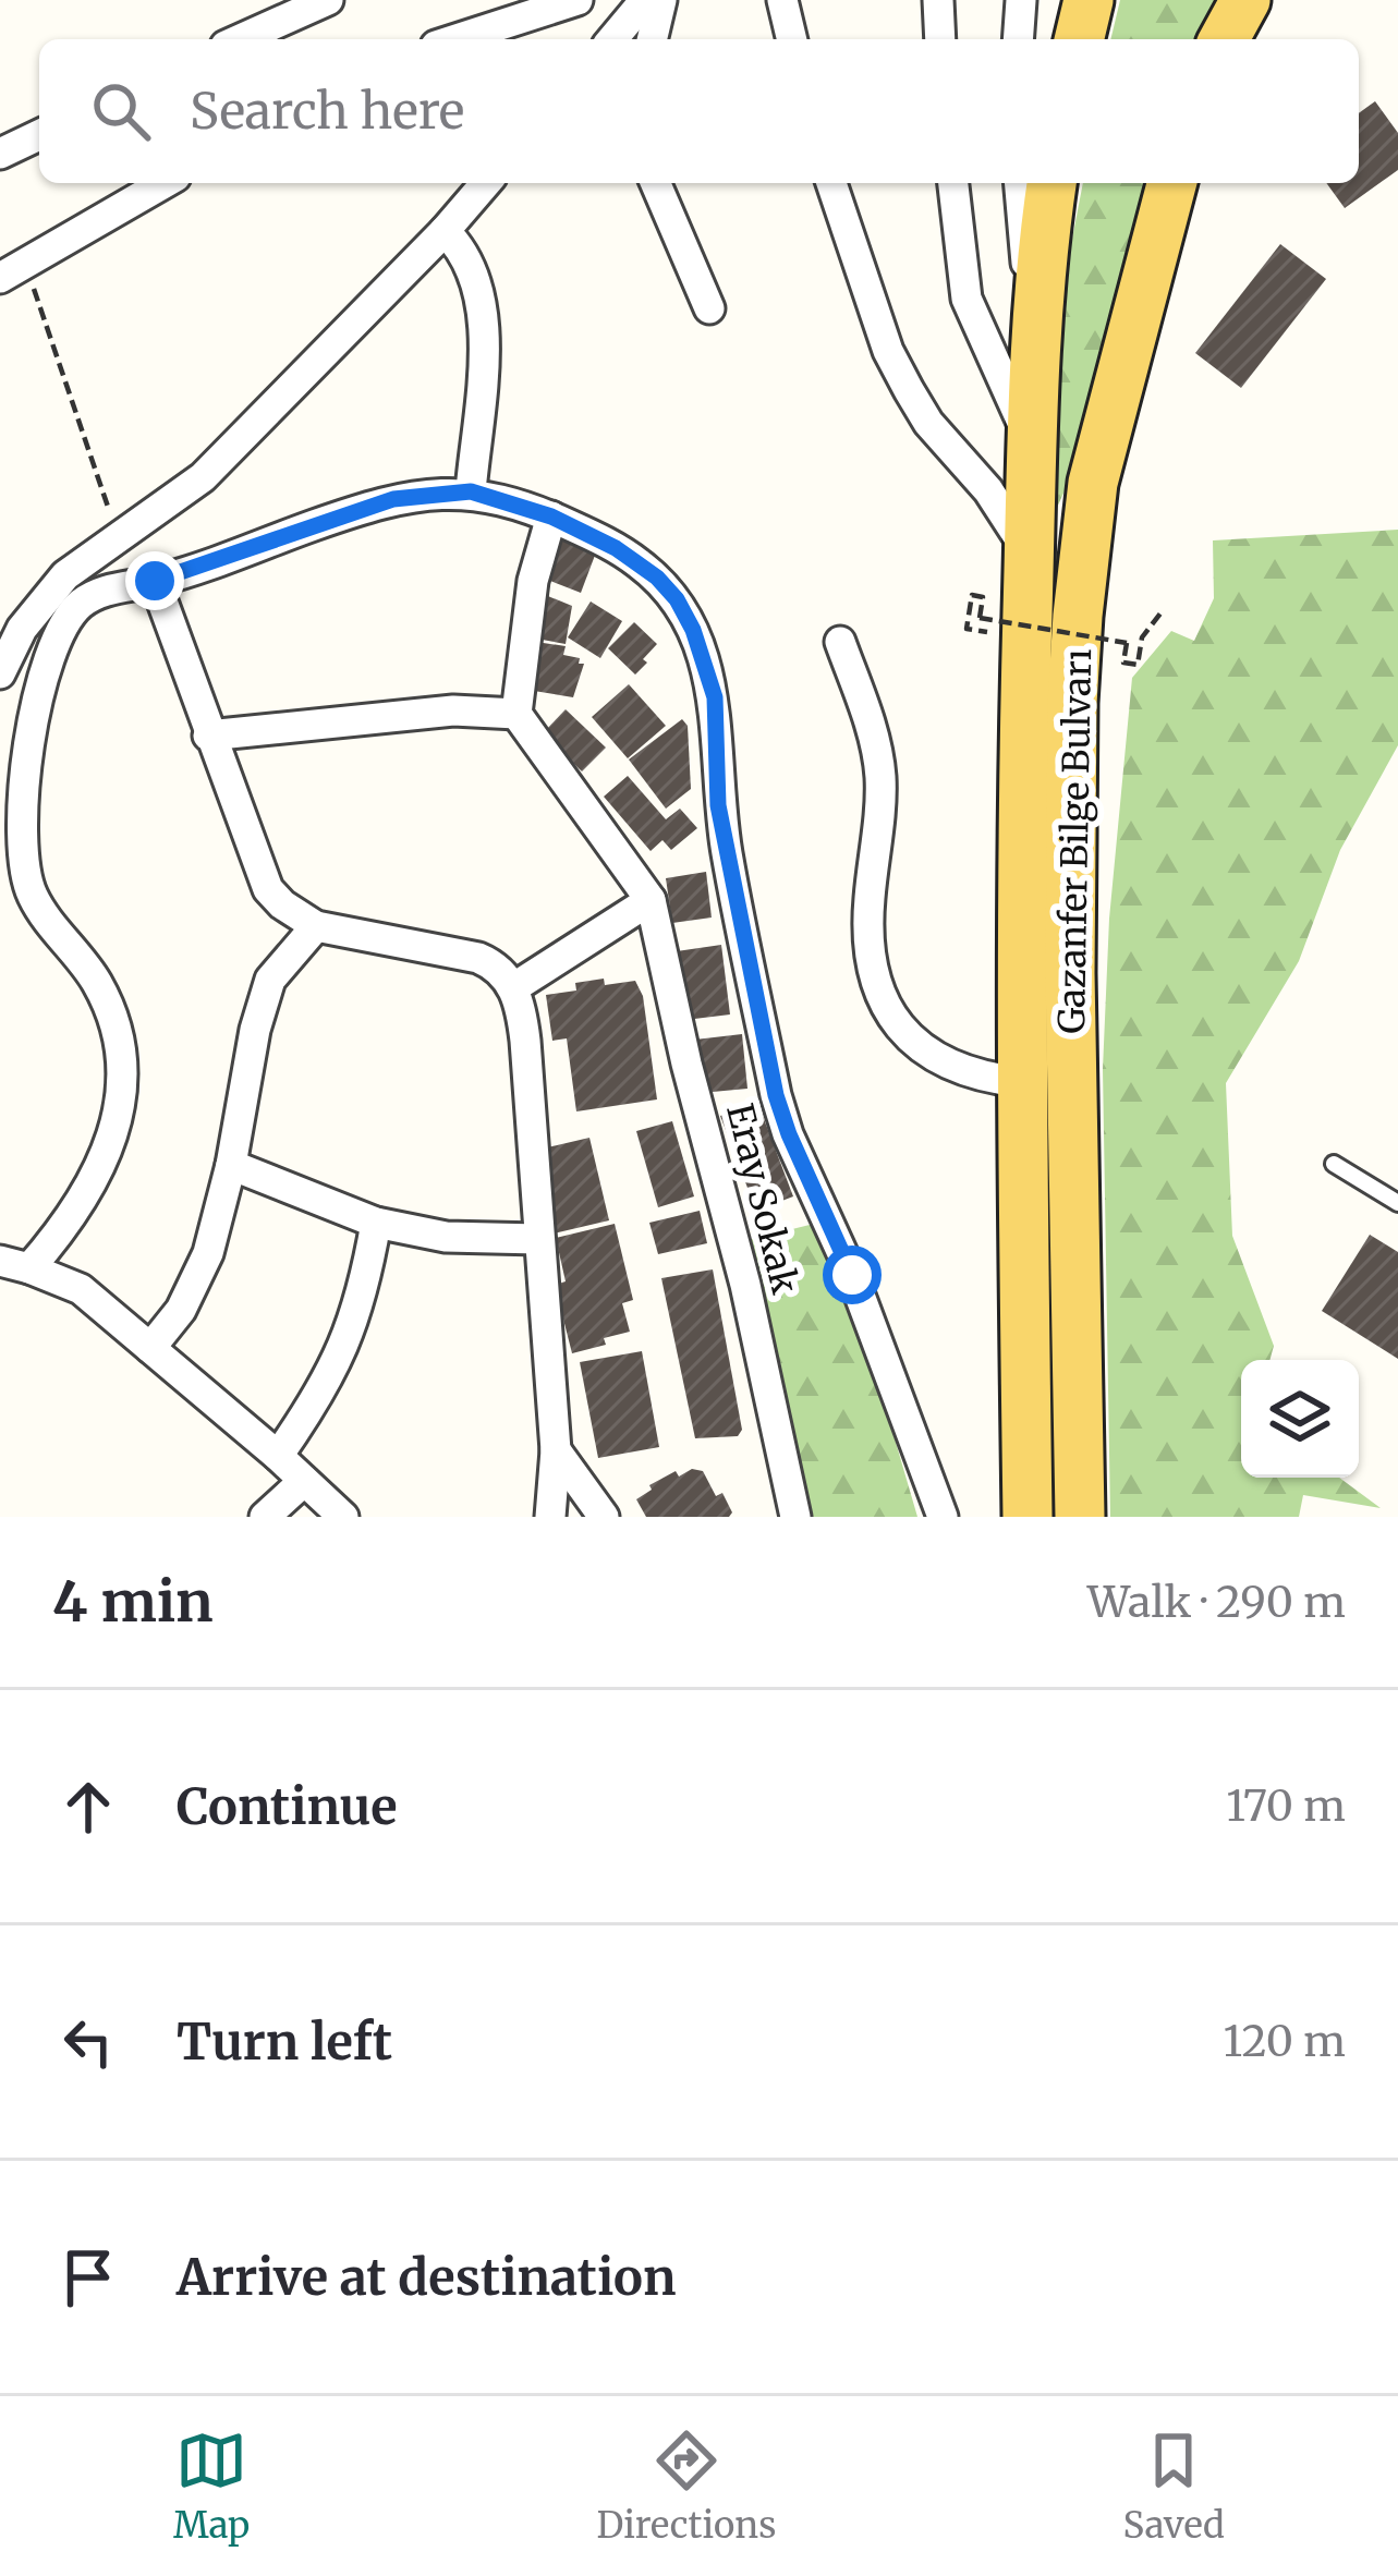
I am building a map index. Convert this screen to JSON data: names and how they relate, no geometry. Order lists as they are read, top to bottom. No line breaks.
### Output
{"streets":{"main road":["Gazanfer Bilge Bulvarı"],"street":["Eray Sokak"]},"page":{"search":"Search here","heading":["4 min","Walk · 290 m"],"list":[["Continue","170 m"],["Turn left","120 m"],"Arrive at destination"],"nav":["Map","Directions","Saved"]}}
